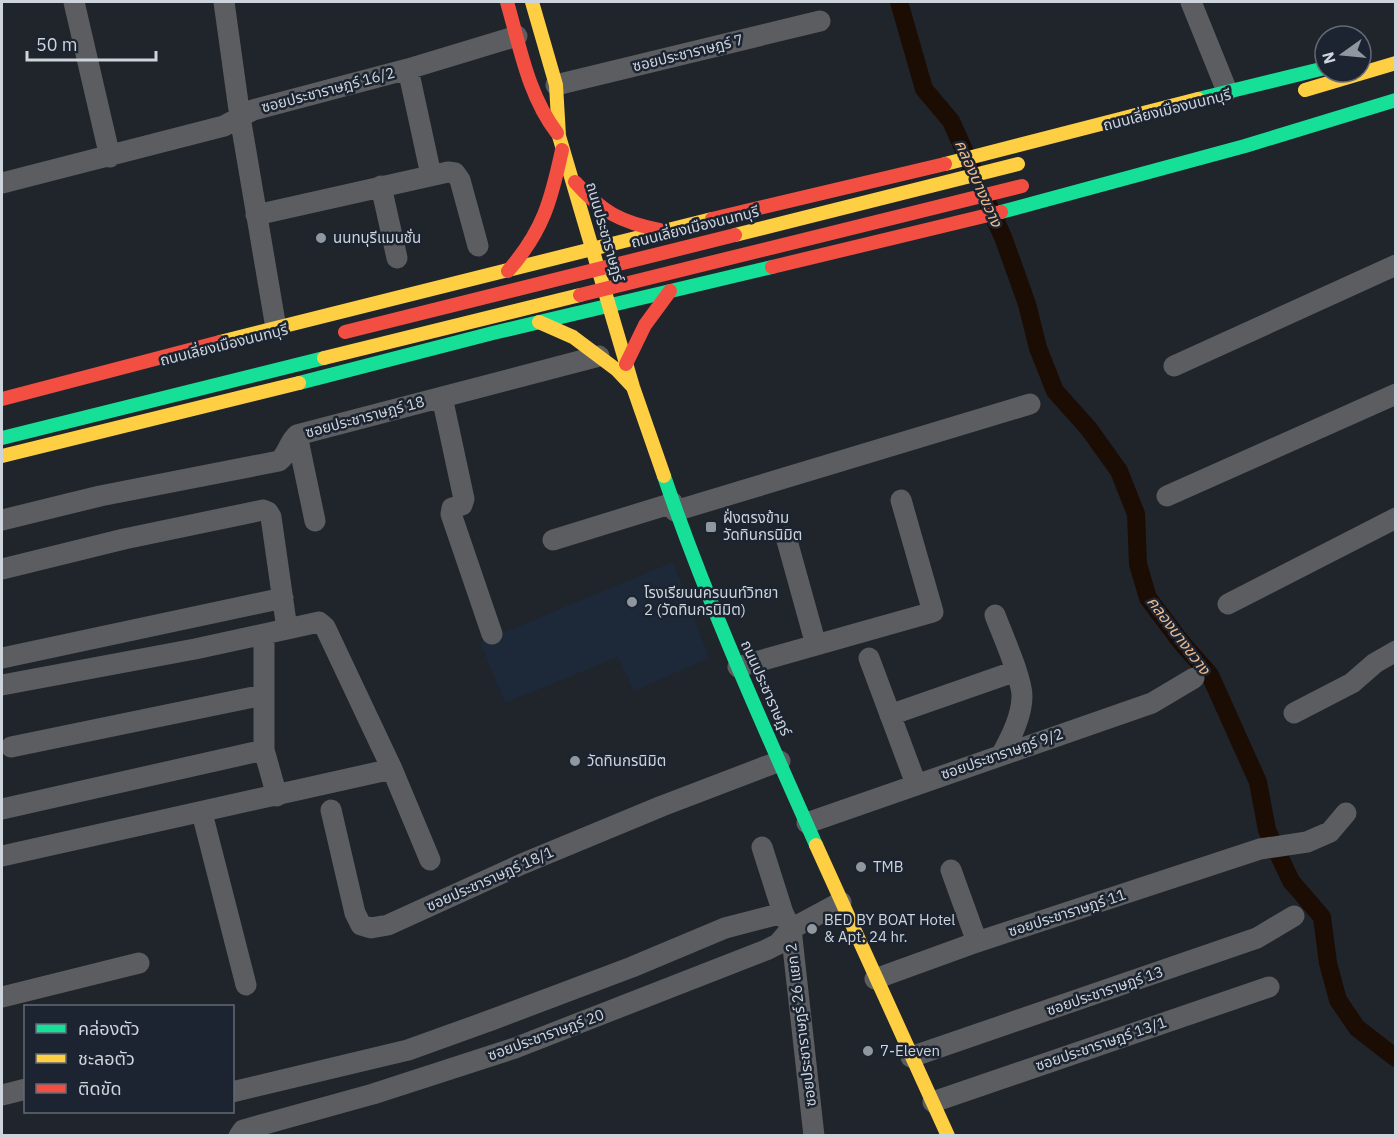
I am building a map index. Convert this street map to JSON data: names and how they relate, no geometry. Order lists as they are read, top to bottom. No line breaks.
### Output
{"streets":{"main road":["ถนนเลี่ยงเมืองนนทบุรี","ถนนประชาราษฎร์"],"street":["ซอยประชาราษฎร์ 7","ซอยประชาราษฎร์ 16/2","ซอยประชาราษฎร์ 18","ซอยประชาราษฎร์ 9/2","ซอยประชาราษฎร์ 18/1","ซอยประชาราษฎร์ 11","ซอยประชาราษฎร์ 13","ซอยประชาราษฎร์ 26 แยก 2","ซอยประชาราษฎร์ 20","ซอยประชาราษฎร์ 13/1"]},"crossings":[["ซอยประชาราษฎร์ 7","ถนนประชาราษฎร์"],["ซอยประชาราษฎร์ 16/2","ถนนประชาราษฎร์"],["ถนนเลี่ยงเมืองนนทบุรี","ถนนประชาราษฎร์"],["ถนนประชาราษฎร์","ซอยประชาราษฎร์ 9/2"],["ถนนประชาราษฎร์","ซอยประชาราษฎร์ 18/1"],["ถนนประชาราษฎร์","ซอยประชาราษฎร์ 11"],["ถนนประชาราษฎร์","ซอยประชาราษฎร์ 13"],["ถนนประชาราษฎร์","ซอยประชาราษฎร์ 20"],["ถนนประชาราษฎร์","ซอยประชาราษฎร์ 13/1"],["ซอยประชาราษฎร์ 26 แยก 2","ซอยประชาราษฎร์ 20"]],"water":["คลองบางขวาง"],"places":{"other":["นนทบุรีแมนชั่น","โรงเรียนนครนนท์วิทยา 2 (วัดทินกรนิมิต)","วัดทินกรนิมิต","TMB","BED BY BOAT Hotel & Apt. 24 hr.","7-Eleven"],"transit":["ฝั่งตรงข้าม วัดทินกรนิมิต"]},"legend":["คล่องตัว","ชะลอตัว","ติดขัด"],"scale_bar":"50 m","north":"left"}
